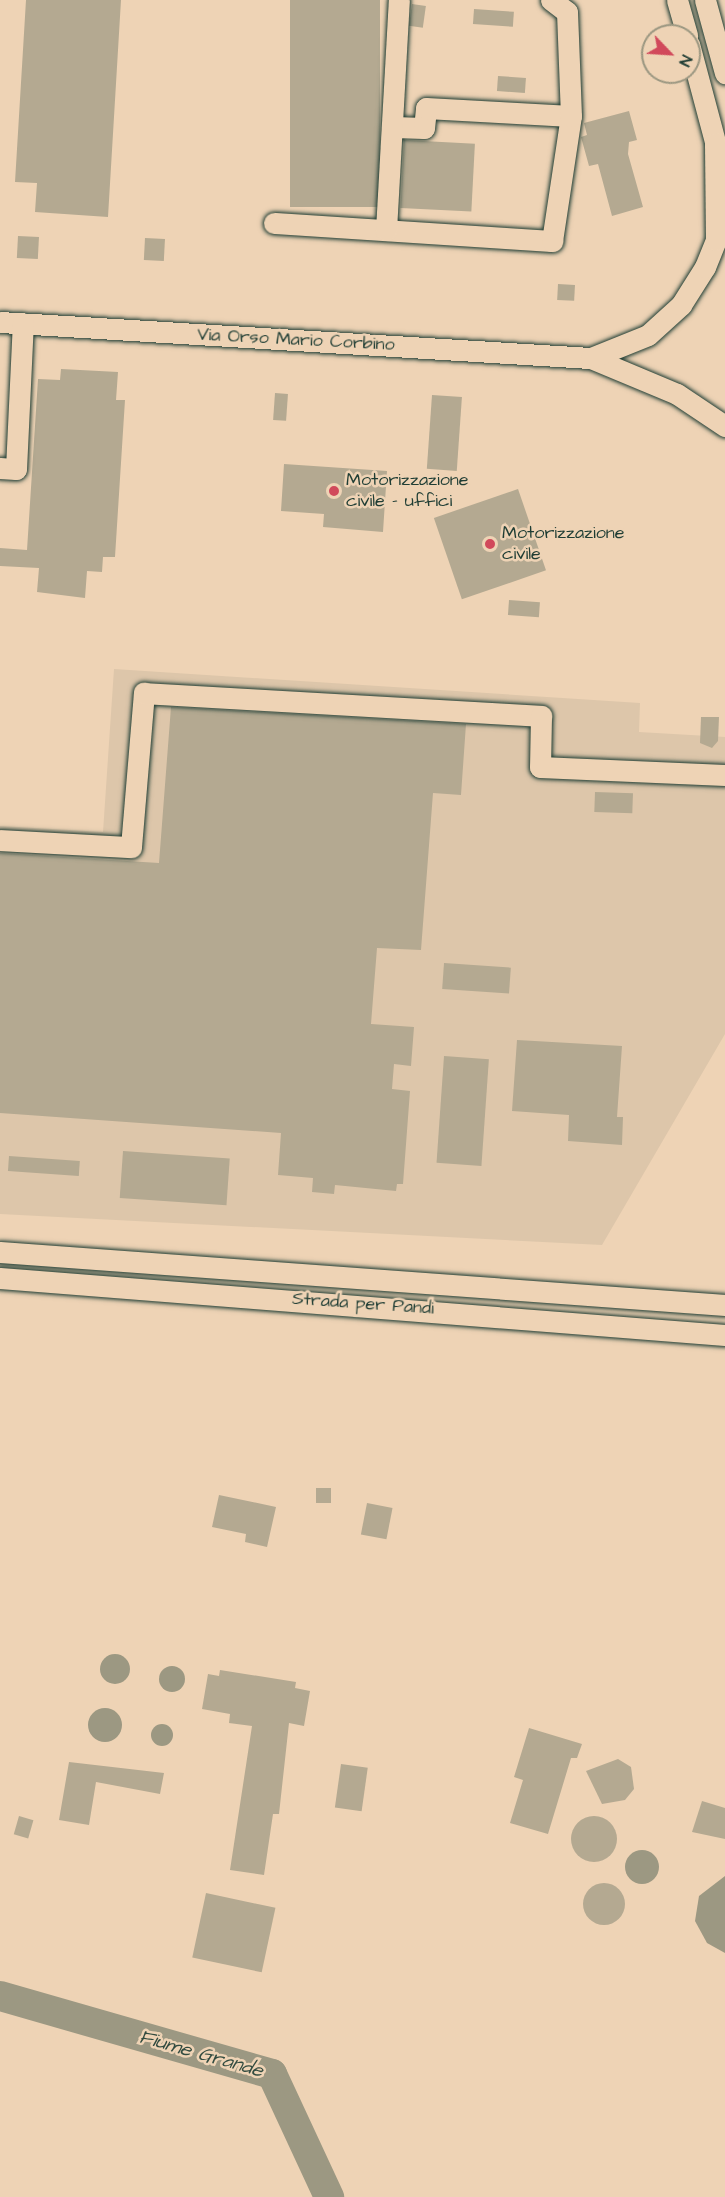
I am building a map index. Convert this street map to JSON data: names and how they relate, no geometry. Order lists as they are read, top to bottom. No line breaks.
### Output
{"streets":{"street":["Via Orso Mario Corbino","Strada per Pandi"]},"water":["Fiume Grande"],"places":["Motorizzazione civile - uffici","Motorizzazione civile"],"north":"bottom right"}
